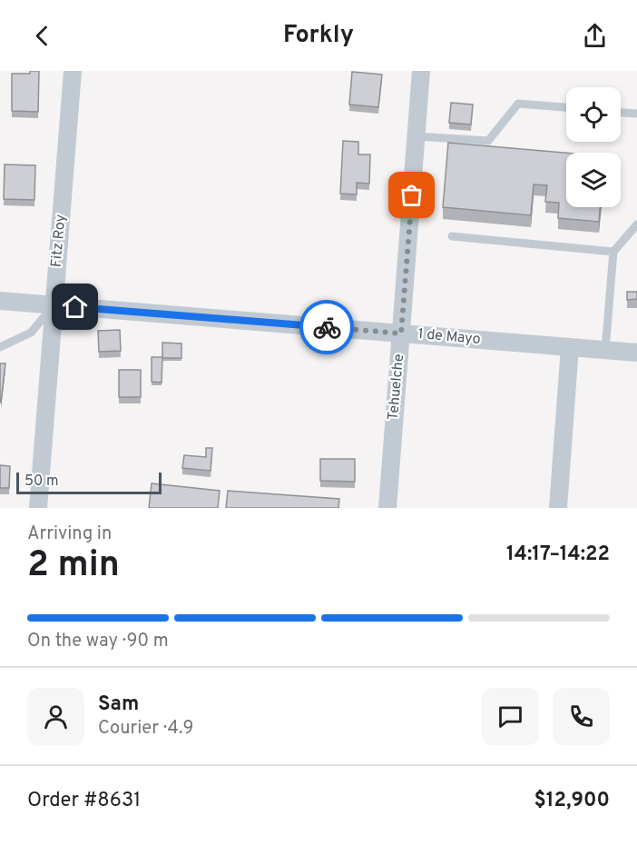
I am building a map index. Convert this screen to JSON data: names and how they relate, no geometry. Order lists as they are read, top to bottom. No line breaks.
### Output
{"streets":{"street":["Fitz Roy","1 de Mayo","Tehuelche"]},"crossings":[["Fitz Roy","1 de Mayo"],["1 de Mayo","Tehuelche"]],"scale_bar":"50 m","page":{"header":"Forkly","scale":"50 m","heading":["2 min","Arriving in","14:17–14:22"],"panel":["Sam","Courier · 4.9","Order #8631","$12,900"],"bar":"On the way · 90 m"}}
